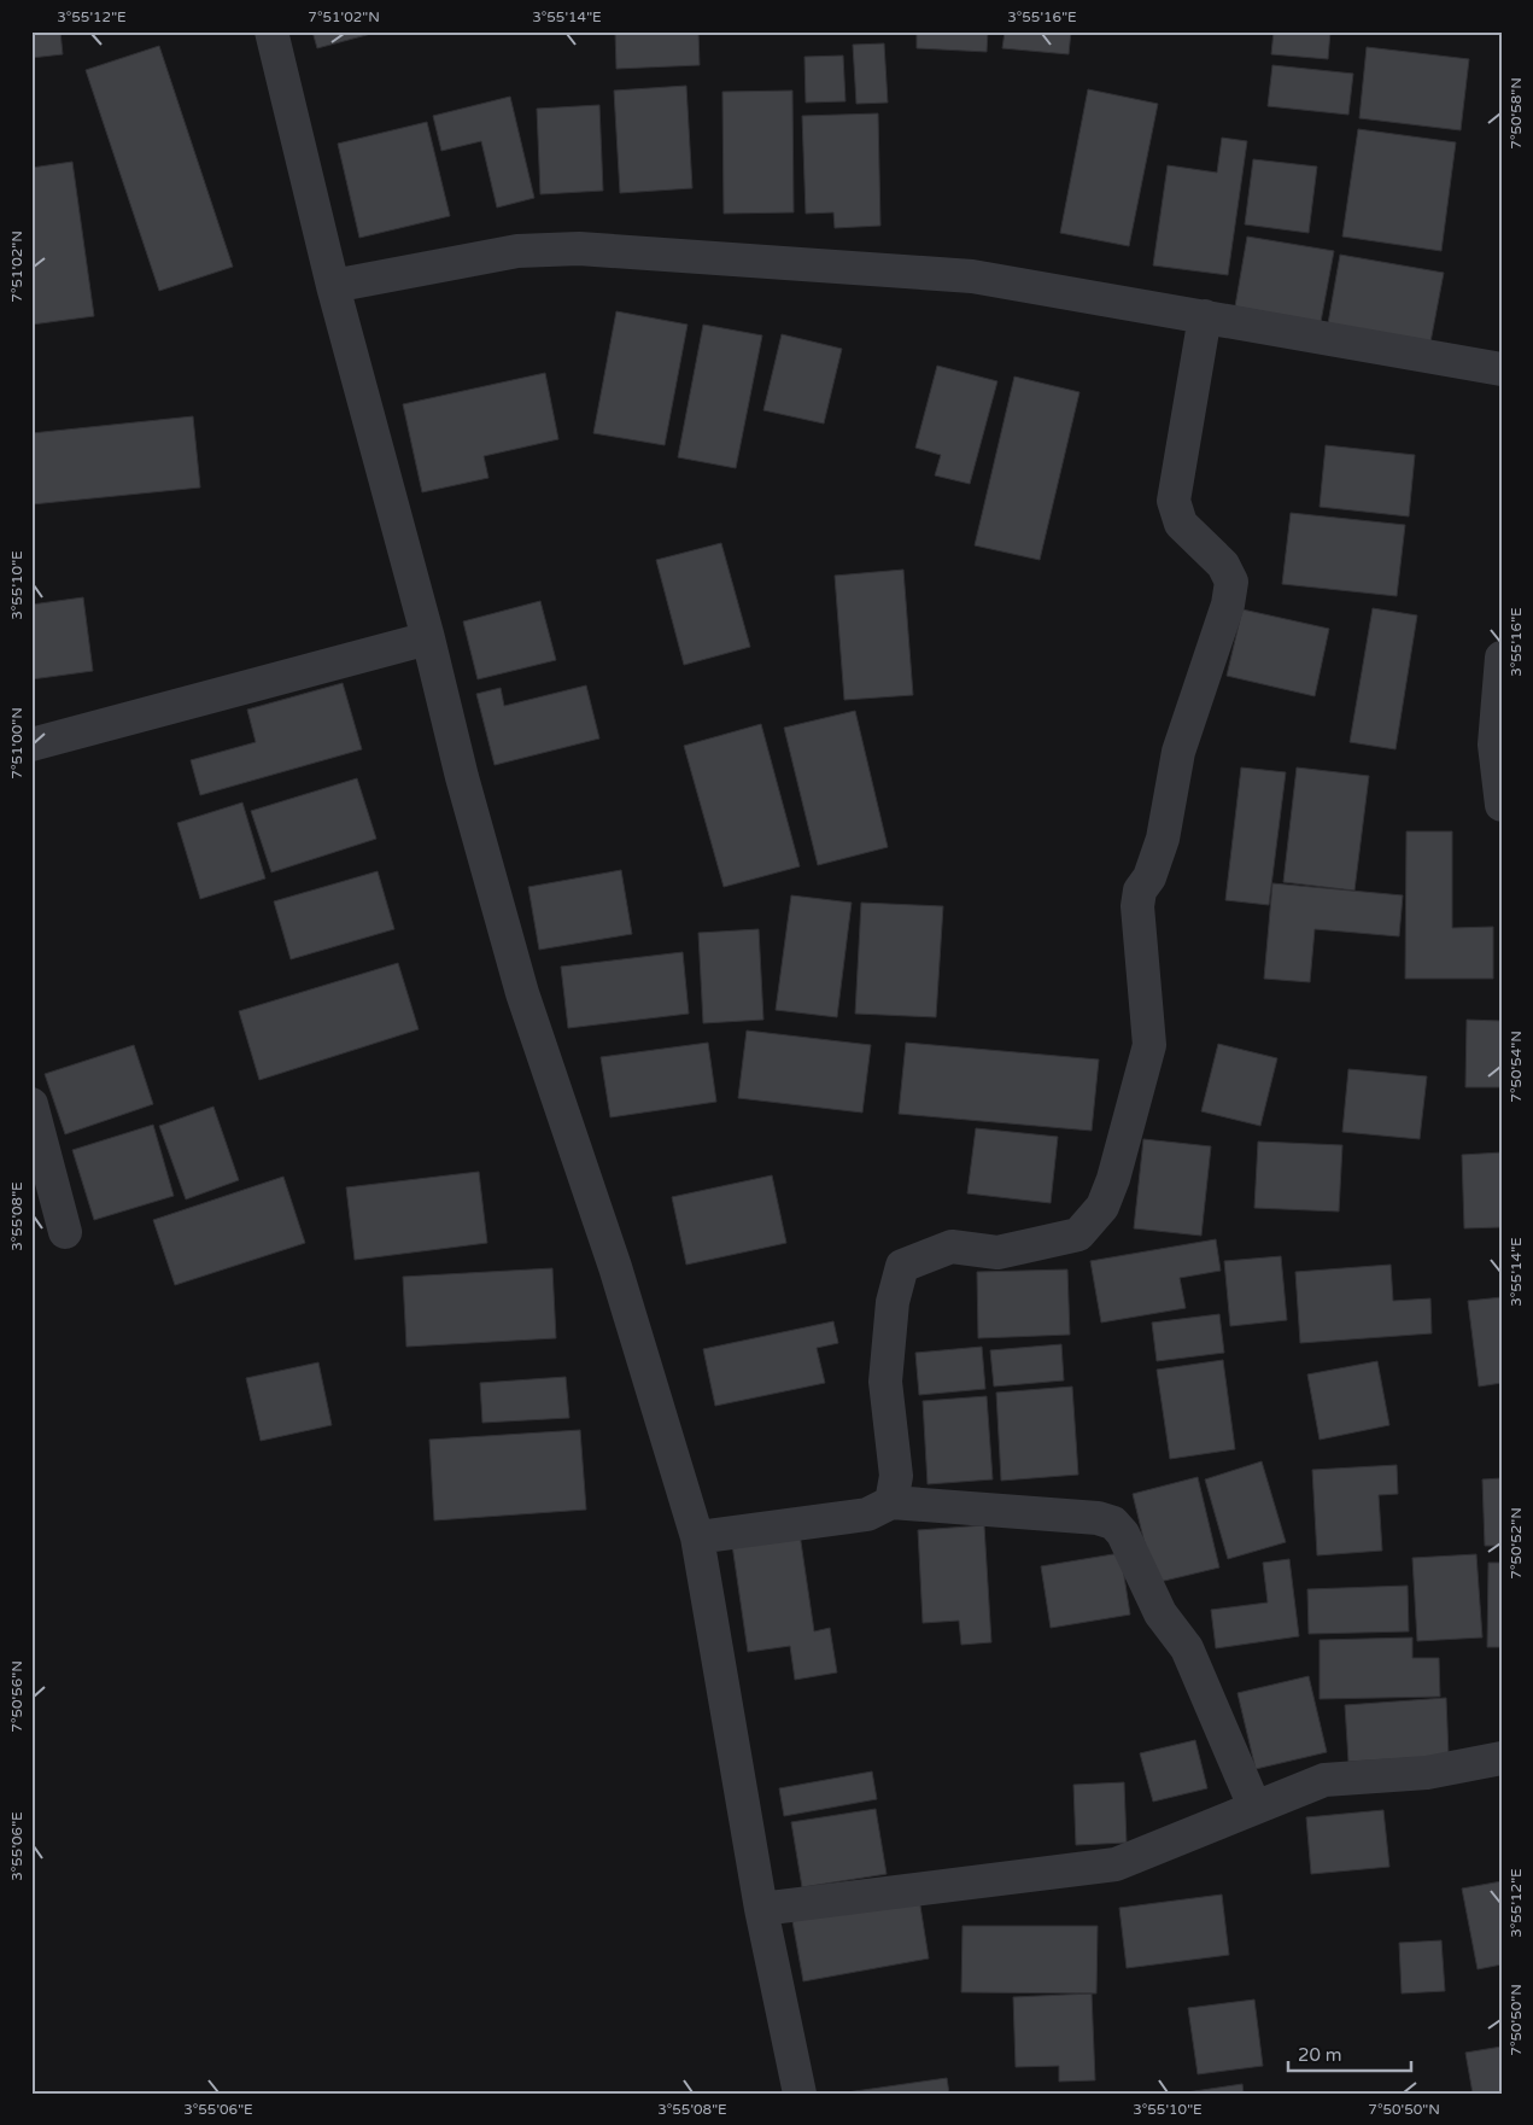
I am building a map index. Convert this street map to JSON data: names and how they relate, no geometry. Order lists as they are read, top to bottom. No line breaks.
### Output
{"scale_bar":"20 m","coordinates":["3°55'12\"E","7°51'02\"N","3°55'14\"E","3°55'16\"E","7°50'58\"N","3°55'10\"E","7°51'00\"N","7°50'54\"N","3°55'08\"E","7°50'52\"N","7°50'56\"N","3°55'06\"E","7°50'50\"N"]}
